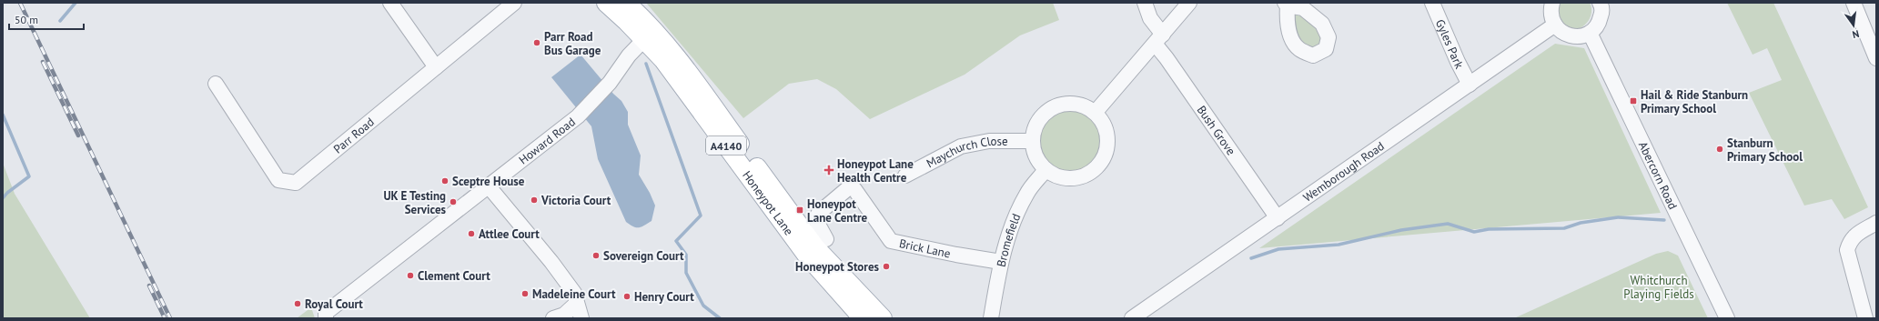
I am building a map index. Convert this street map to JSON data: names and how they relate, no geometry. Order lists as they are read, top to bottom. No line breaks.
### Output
{"streets":{"main road":["A4140","Honeypot Lane"],"street":["Gyles Park","Bush Grove","Parr Road","Howard Road","Maychurch Close","Wemborough Road","Abercorn Road","Bromefield","Brick Lane"]},"crossings":[["Gyles Park","Wemborough Road"],["Bush Grove","Wemborough Road"],["Howard Road","Honeypot Lane"],["Maychurch Close","Bromefield"],["Bromefield","Brick Lane"]],"parks":["Whitchurch Playing Fields"],"places":{"other":["Parr Road Bus Garage","Stanburn Primary School","Sceptre House","Victoria Court","UK E Testing Services","Attlee Court","Sovereign Court","Honeypot Stores","Clement Court","Madeleine Court","Henry Court","Royal Court"],"transit":["Hail & Ride Stanburn Primary School","Honeypot Lane Centre"],"health":["Honeypot Lane Health Centre"]},"scale_bar":"50 m","north":"bottom"}
